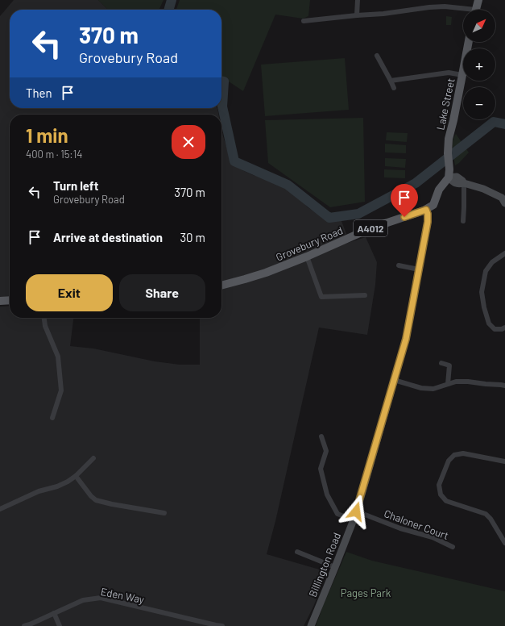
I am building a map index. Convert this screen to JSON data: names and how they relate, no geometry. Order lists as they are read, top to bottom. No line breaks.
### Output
{"streets":{"main road":["Lake Street","A4012","Grovebury Road"],"street":["Chaloner Court","Billington Road","Eden Way"]},"crossings":[["Grovebury Road","Billington Road"],["Chaloner Court","Billington Road"]],"parks":["Pages Park"],"north":"top right","page":{"map_buttons":["+","−"],"turn":["370 m","Grovebury Road"],"then":"Then","heading":["1 min","400 m · 15:14"],"list":[{"name":"Turn left","note":"Grovebury Road","value":"370 m"},{"name":"Arrive at destination","value":"30 m"}],"buttons":["Exit","Share"]}}
